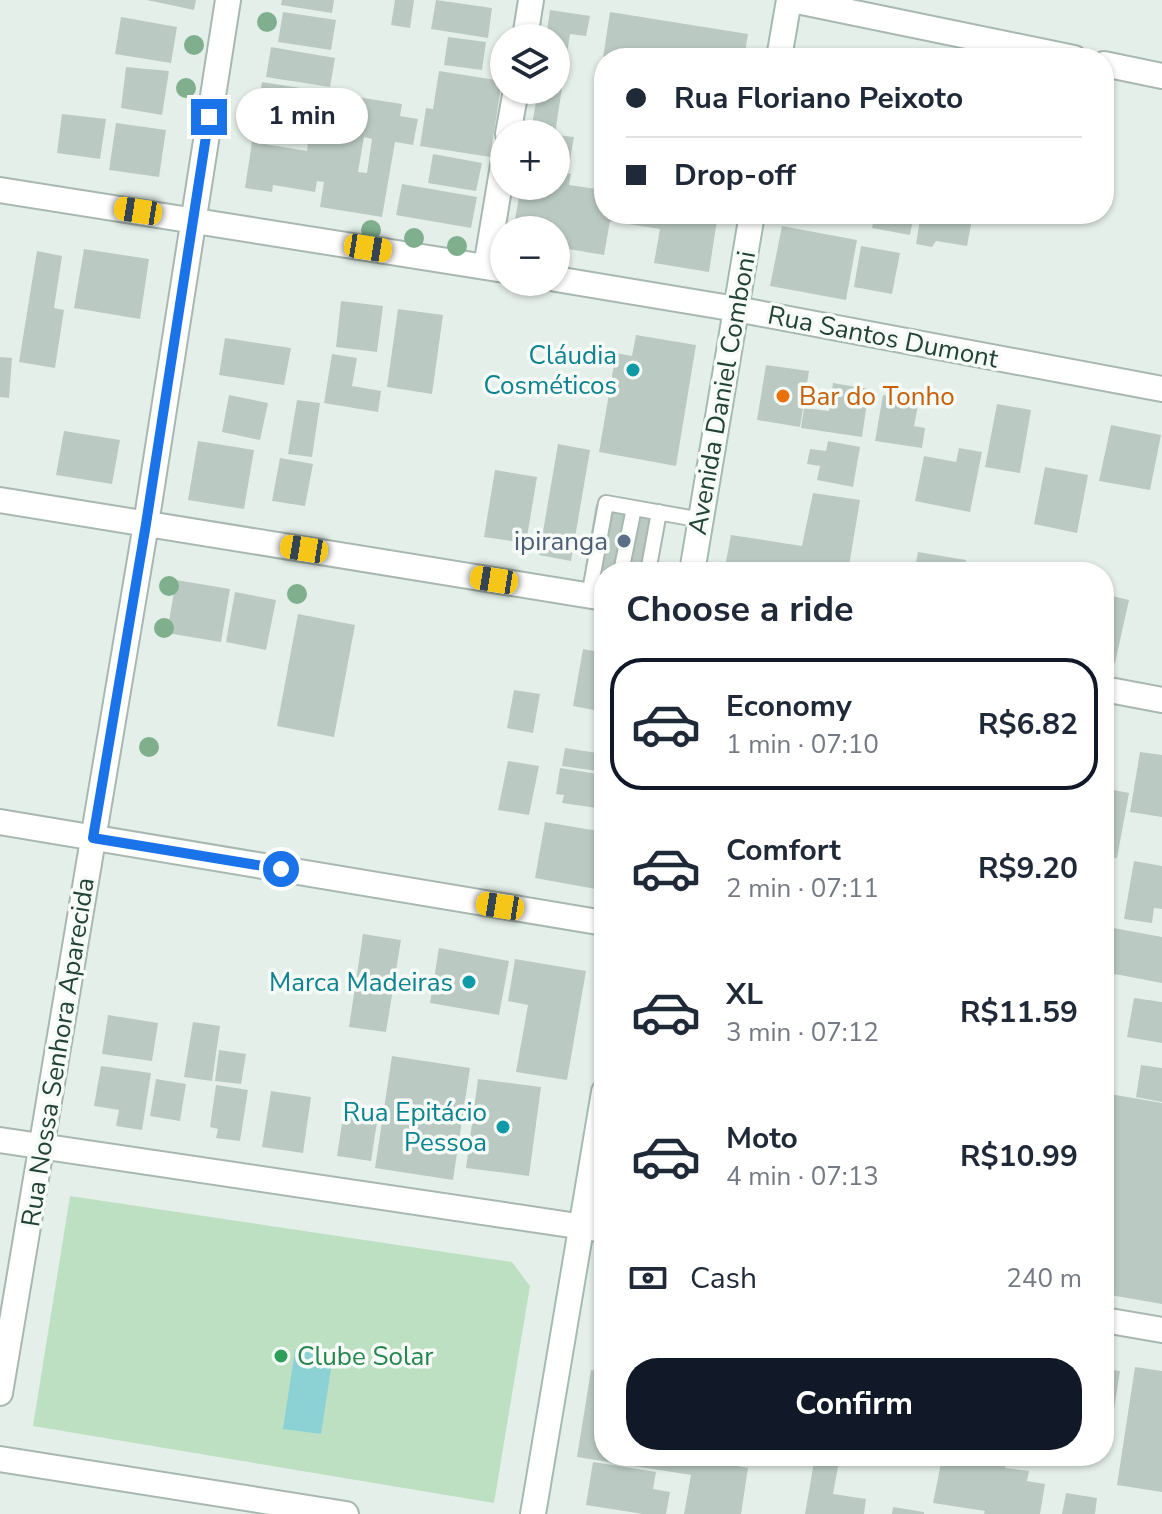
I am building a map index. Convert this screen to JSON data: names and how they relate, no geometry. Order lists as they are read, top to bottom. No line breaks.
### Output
{"streets":{"street":["Rua Santos Dumont","Avenida Daniel Comboni","Rua Nossa Senhora Aparecida"]},"crossings":[["Rua Santos Dumont","Avenida Daniel Comboni"]],"places":["Cláudia Cosméticos","Bar do Tonho","ipiranga","Marca Madeiras","Rua Epitácio Pessoa","Clube Solar"],"page":{"map_buttons":["+","−"],"banner":["Rua Floriano Peixoto","Drop-off"],"bubble":"1 min","heading":"Choose a ride","list":[{"name":"Economy","note":"1 min · 07:10","value":"R$6.82"},{"name":"Comfort","note":"2 min · 07:11","value":"R$9.20"},{"name":"XL","note":"3 min · 07:12","value":"R$11.59"},{"name":"Moto","note":"4 min · 07:13","value":"R$10.99"}],"pay":["Cash","240 m"],"buttons":"Confirm"}}
